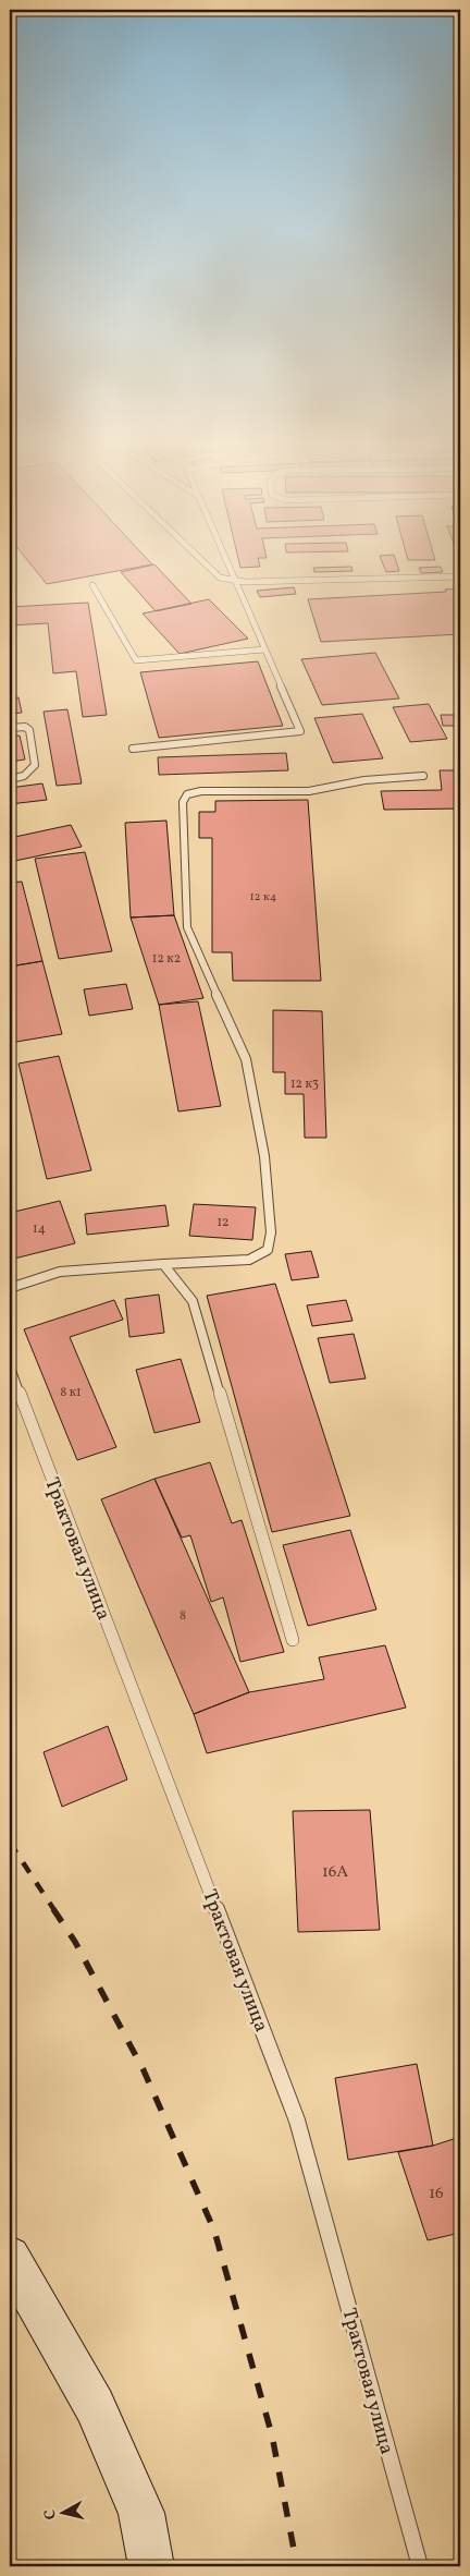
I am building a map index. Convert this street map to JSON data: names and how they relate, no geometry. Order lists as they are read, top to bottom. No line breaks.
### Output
{"streets":{"lane":["Трактовая улица"]},"house_numbers":["12 к4","12 к2","12 к3","12","14","8 к1","8","16А","16"],"north":"left"}
